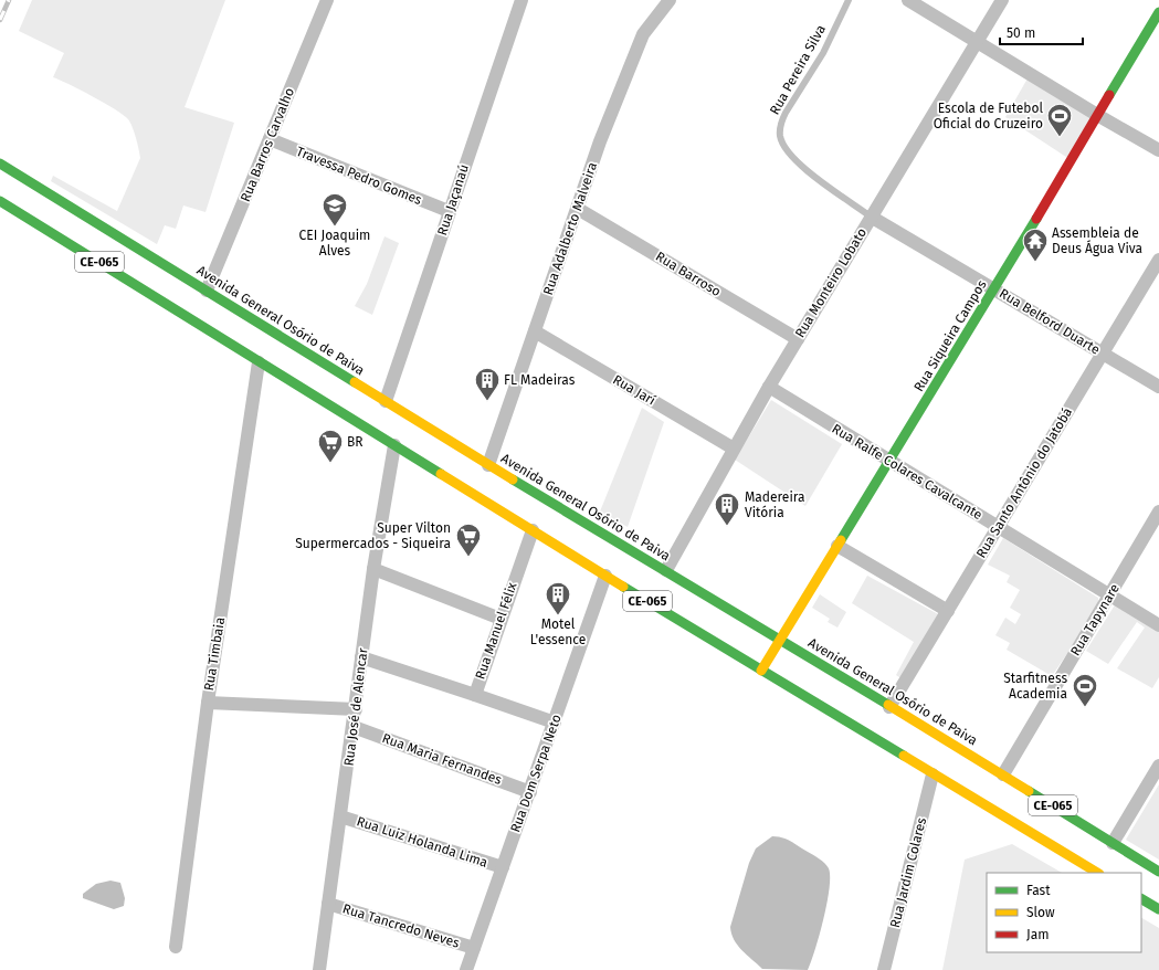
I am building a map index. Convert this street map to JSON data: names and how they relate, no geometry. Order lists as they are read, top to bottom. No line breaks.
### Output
{"streets":{"main road":["CE-065","Avenida General Osório de Paiva","Rua Siqueira Campos"],"street":["Rua Barros Carvalho","Travessa Pedro Gomes","Rua Jaçanaú","Rua Adalberto Malveira","Rua Barroso","Rua Monteiro Lobato","Rua Belford Duarte","Rua Jarí","Rua Ralfe Colares Cavalcante","Rua Santo Antônio do Jatobá","Rua Tapynare","Rua Manuel Félix","Rua Timbaia","Rua José de Alencar","Rua Maria Fernandes","Rua Dom Serpa Neto","Rua Luiz Holanda Lima","Rua Jardim Colares","Rua Tancredo Neves"],"lane":["Rua Pereira Silva"]},"crossings":[["Rua Pereira Silva","Rua Monteiro Lobato"],["Rua Pereira Silva","Rua Belford Duarte"],["Rua Barros Carvalho","Travessa Pedro Gomes"],["Rua Barros Carvalho","Avenida General Osório de Paiva"],["Travessa Pedro Gomes","Rua Jaçanaú"],["Rua Jaçanaú","Avenida General Osório de Paiva"],["Rua Adalberto Malveira","Rua Barroso"],["Rua Adalberto Malveira","Avenida General Osório de Paiva"],["Rua Adalberto Malveira","Rua Jarí"],["CE-065","Rua Siqueira Campos"],["CE-065","Rua Manuel Félix"],["CE-065","Rua Timbaia"],["CE-065","Rua José de Alencar"],["CE-065","Rua Dom Serpa Neto"],["CE-065","Rua Jardim Colares"],["Rua Barroso","Rua Monteiro Lobato"],["Rua Monteiro Lobato","Avenida General Osório de Paiva"],["Rua Monteiro Lobato","Rua Belford Duarte"],["Rua Monteiro Lobato","Rua Jarí"],["Rua Monteiro Lobato","Rua Ralfe Colares Cavalcante"],["Avenida General Osório de Paiva","Rua Siqueira Campos"],["Avenida General Osório de Paiva","Rua Santo Antônio do Jatobá"],["Avenida General Osório de Paiva","Rua Tapynare"],["Rua Belford Duarte","Rua Siqueira Campos"],["Rua Belford Duarte","Rua Santo Antônio do Jatobá"],["Rua Siqueira Campos","Rua Ralfe Colares Cavalcante"],["Rua Ralfe Colares Cavalcante","Rua Santo Antônio do Jatobá"],["Rua Ralfe Colares Cavalcante","Rua Tapynare"],["Rua Manuel Félix","Rua José de Alencar"],["Rua José de Alencar","Rua Maria Fernandes"],["Rua José de Alencar","Rua Luiz Holanda Lima"],["Rua José de Alencar","Rua Tancredo Neves"],["Rua Maria Fernandes","Rua Dom Serpa Neto"],["Rua Dom Serpa Neto","Rua Luiz Holanda Lima"],["Rua Dom Serpa Neto","Rua Tancredo Neves"]],"places":{"sports":["Escola de Futebol Oficial do Cruzeiro","Starfitness Academia"],"school or university":["CEI Joaquim Alves"],"temple":["Assembleia de Deus Água Viva"],"building":["FL Madeiras","Madereira Vitória","Motel L'essence"],"supermarket":["BR","Super Vilton Supermercados - Siqueira"]},"legend":["Fast","Slow","Jam"],"scale_bar":"50 m"}
